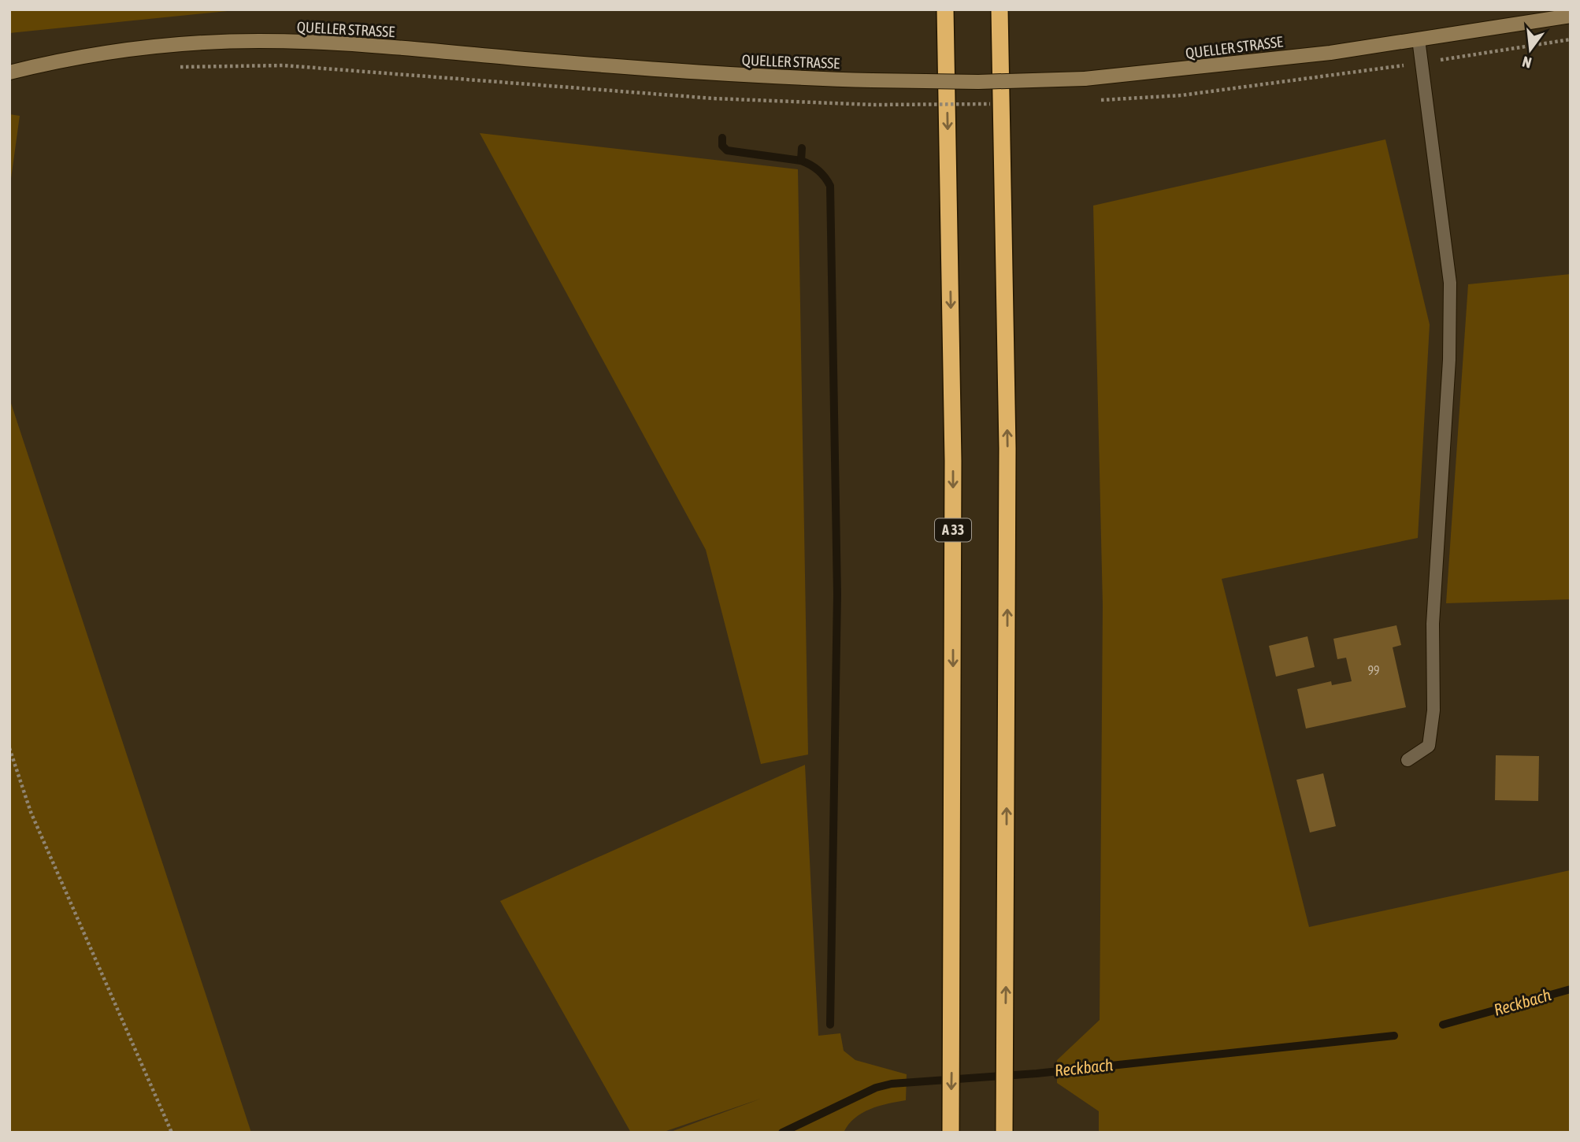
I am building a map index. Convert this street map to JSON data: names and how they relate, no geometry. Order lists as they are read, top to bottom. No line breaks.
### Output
{"streets":{"highway":["A 33"],"street":["QUELLER STRASSE"]},"water":["Reckbach"],"house_numbers":["99"],"north":"bottom"}
